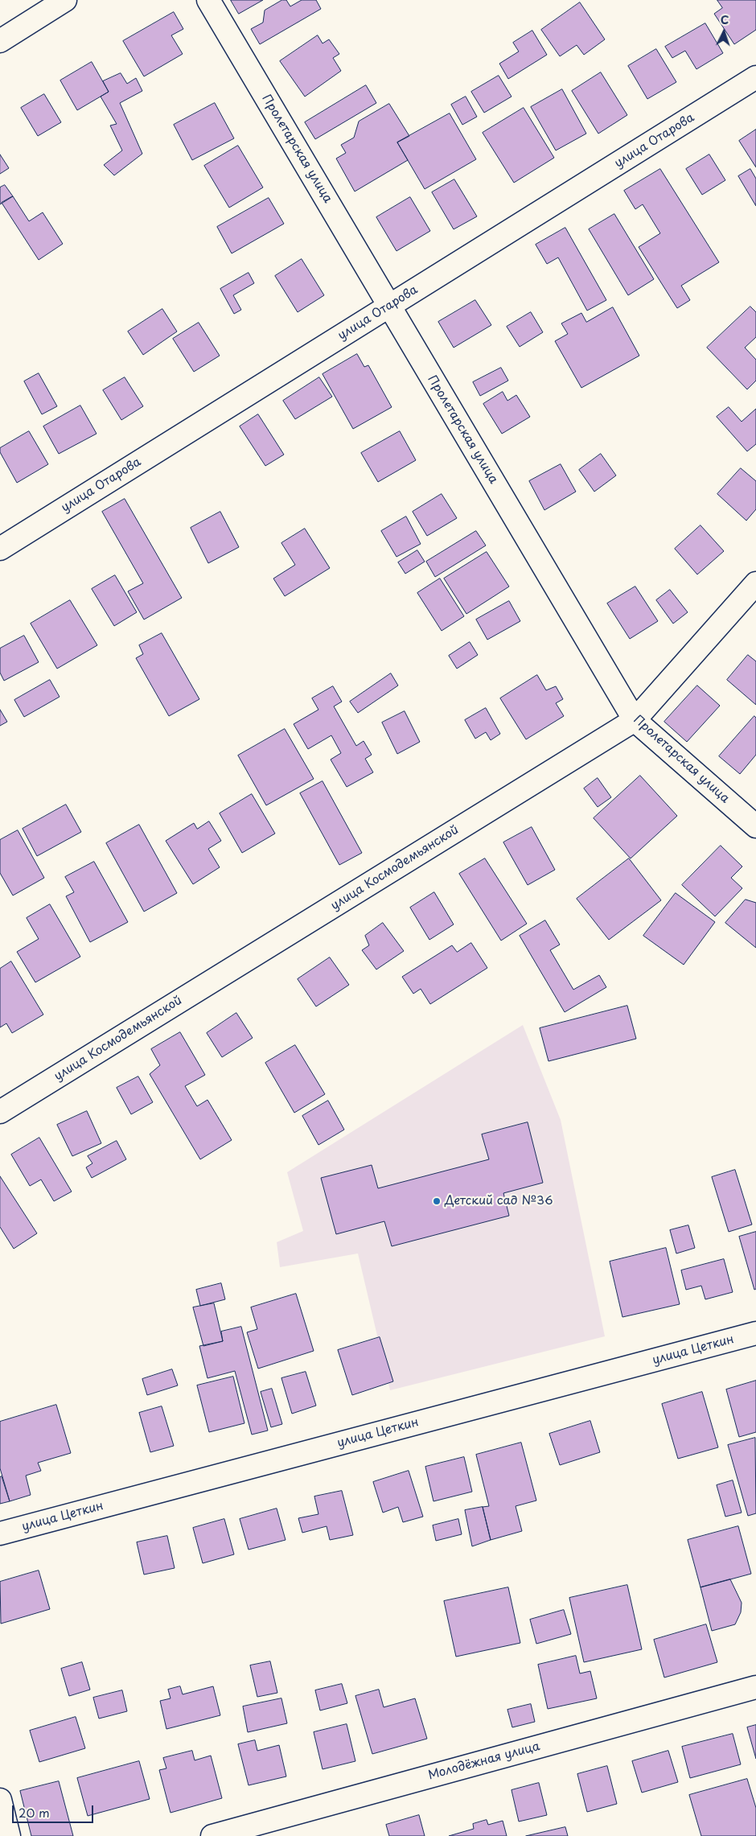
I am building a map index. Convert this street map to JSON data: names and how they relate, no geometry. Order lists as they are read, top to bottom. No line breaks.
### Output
{"streets":{"street":["улица Отарова","Пролетарская улица","улица Космодемьянской","улица Цеткин","Молодёжная улица"]},"crossings":[["улица Отарова","Пролетарская улица"],["Пролетарская улица","улица Космодемьянской"]],"places":["Детский сад №36"],"scale_bar":"20 m","north":"top"}
